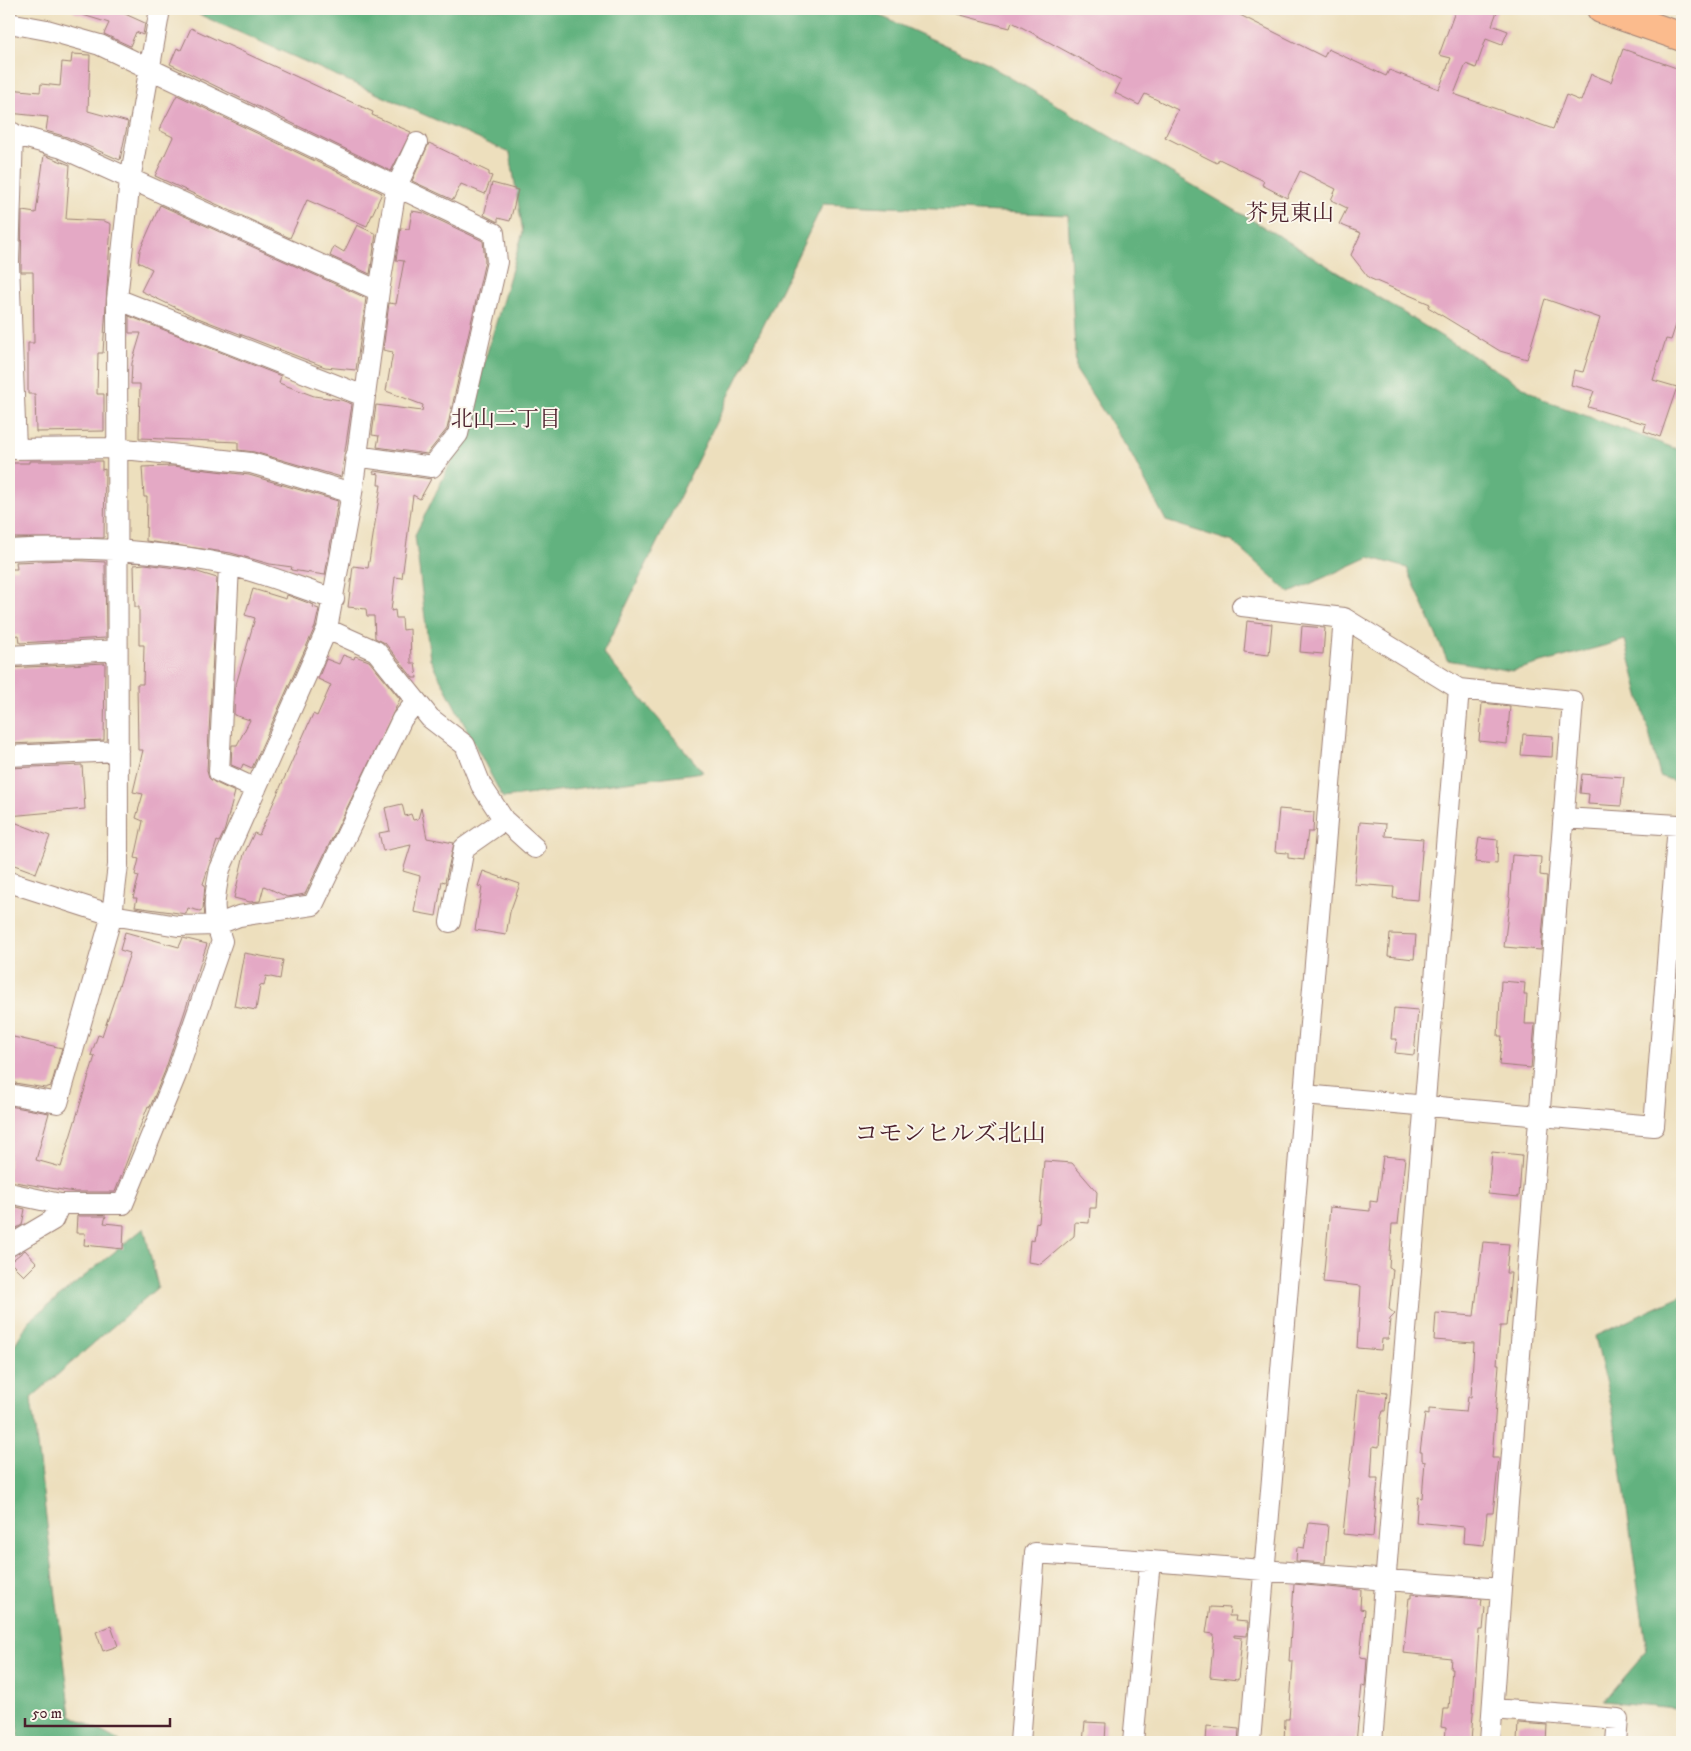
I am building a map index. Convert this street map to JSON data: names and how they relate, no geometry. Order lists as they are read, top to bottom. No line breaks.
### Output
{"districts":["芥見東山","北山二丁目","コモンヒルズ北山"],"scale_bar":"50 m"}
